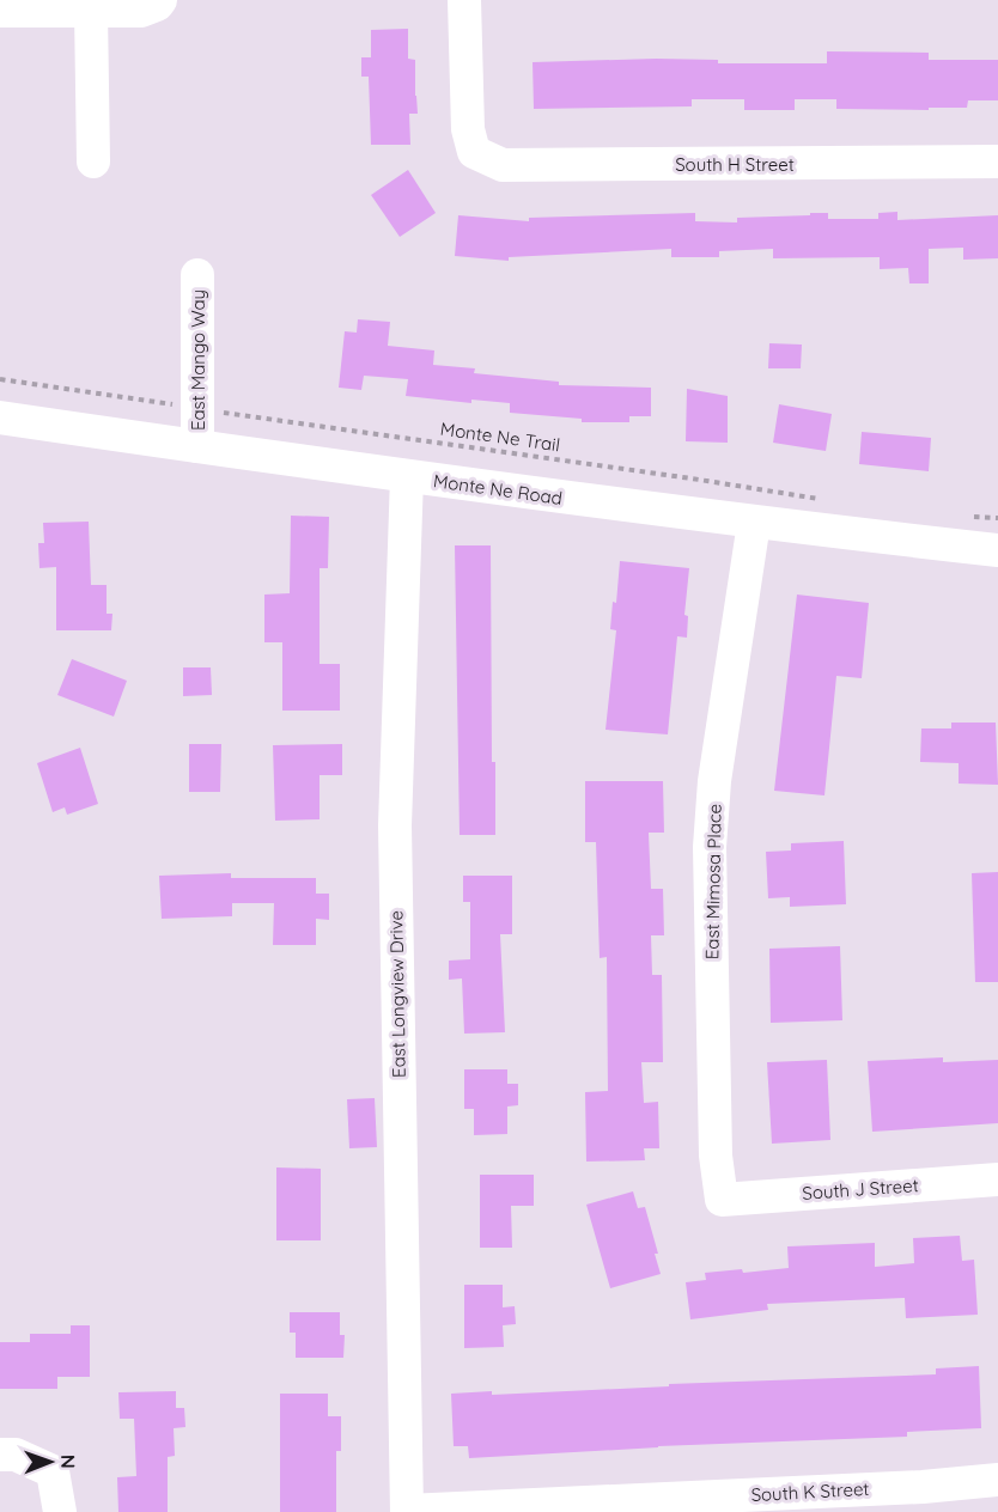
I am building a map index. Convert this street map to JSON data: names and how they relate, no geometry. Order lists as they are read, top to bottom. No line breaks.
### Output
{"streets":{"street":["South H Street","East Mango Way","Monte Ne Road","East Mimosa Place","East Longview Drive","South J Street","South K Street"],"path":["Monte Ne Trail"]},"crossings":[["East Mango Way","Monte Ne Trail"],["East Mango Way","Monte Ne Road"],["Monte Ne Road","East Mimosa Place"],["Monte Ne Road","East Longview Drive"],["East Mimosa Place","South J Street"],["East Longview Drive","South K Street"]],"north":"right"}
